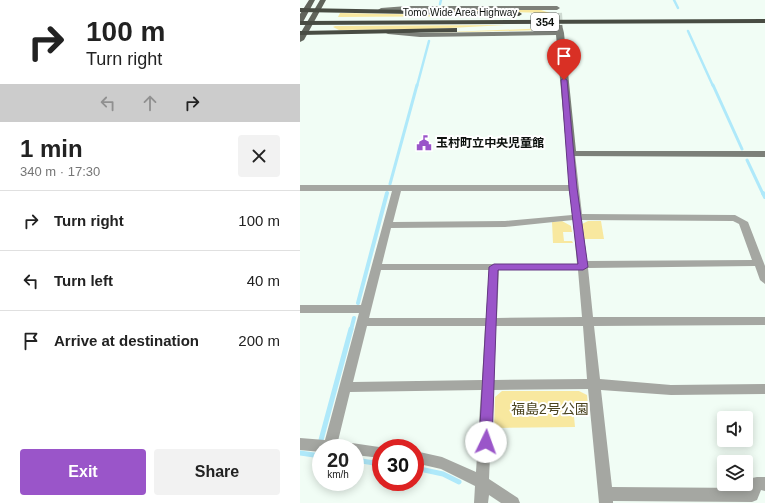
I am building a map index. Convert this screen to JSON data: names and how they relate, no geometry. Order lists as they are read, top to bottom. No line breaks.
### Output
{"streets":{"highway":["Tomo Wide Area Highway","354"]},"crossings":[["Tomo Wide Area Highway","354"]],"parks":["福島2号公園"],"places":{"public building":["玉村町立中央児童館"]},"page":{"turn":["100 m","Turn right"],"heading":["1 min","340 m · 17:30"],"list":[{"name":"Turn right","value":"100 m"},{"name":"Turn left","value":"40 m"},{"name":"Arrive at destination","value":"200 m"}],"speed":"20 km/h","limit":"30","buttons":["Exit","Share"]}}
